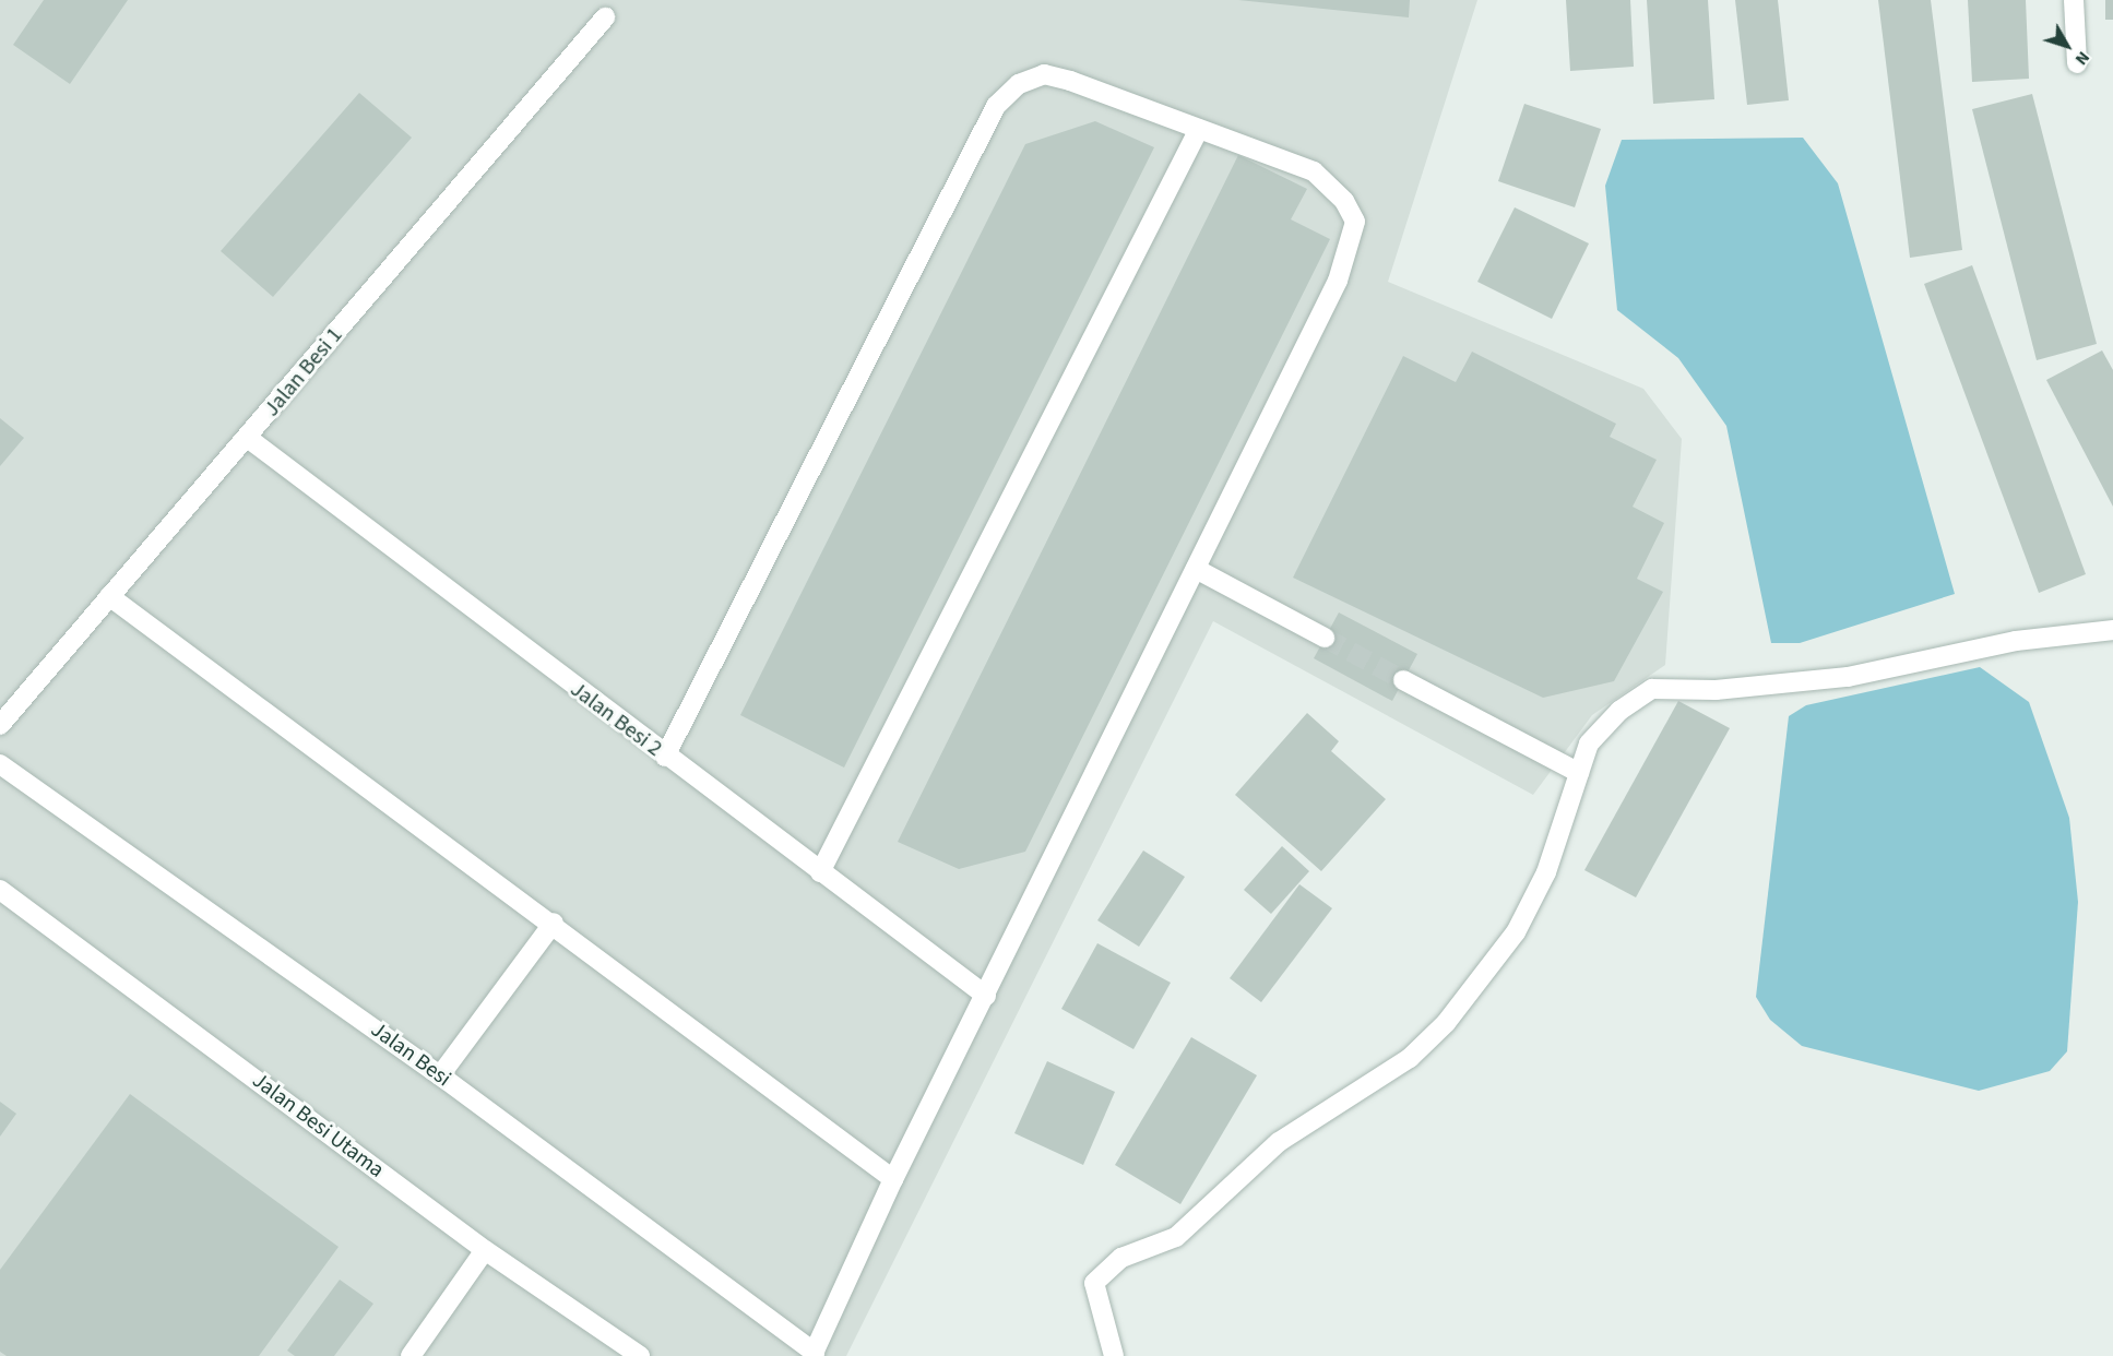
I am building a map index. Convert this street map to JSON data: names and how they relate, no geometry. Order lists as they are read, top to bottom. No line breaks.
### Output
{"streets":{"street":["Jalan Besi 1","Jalan Besi 2","Jalan Besi","Jalan Besi Utama"]},"crossings":[["Jalan Besi 1","Jalan Besi 2"]],"north":"bottom right"}
